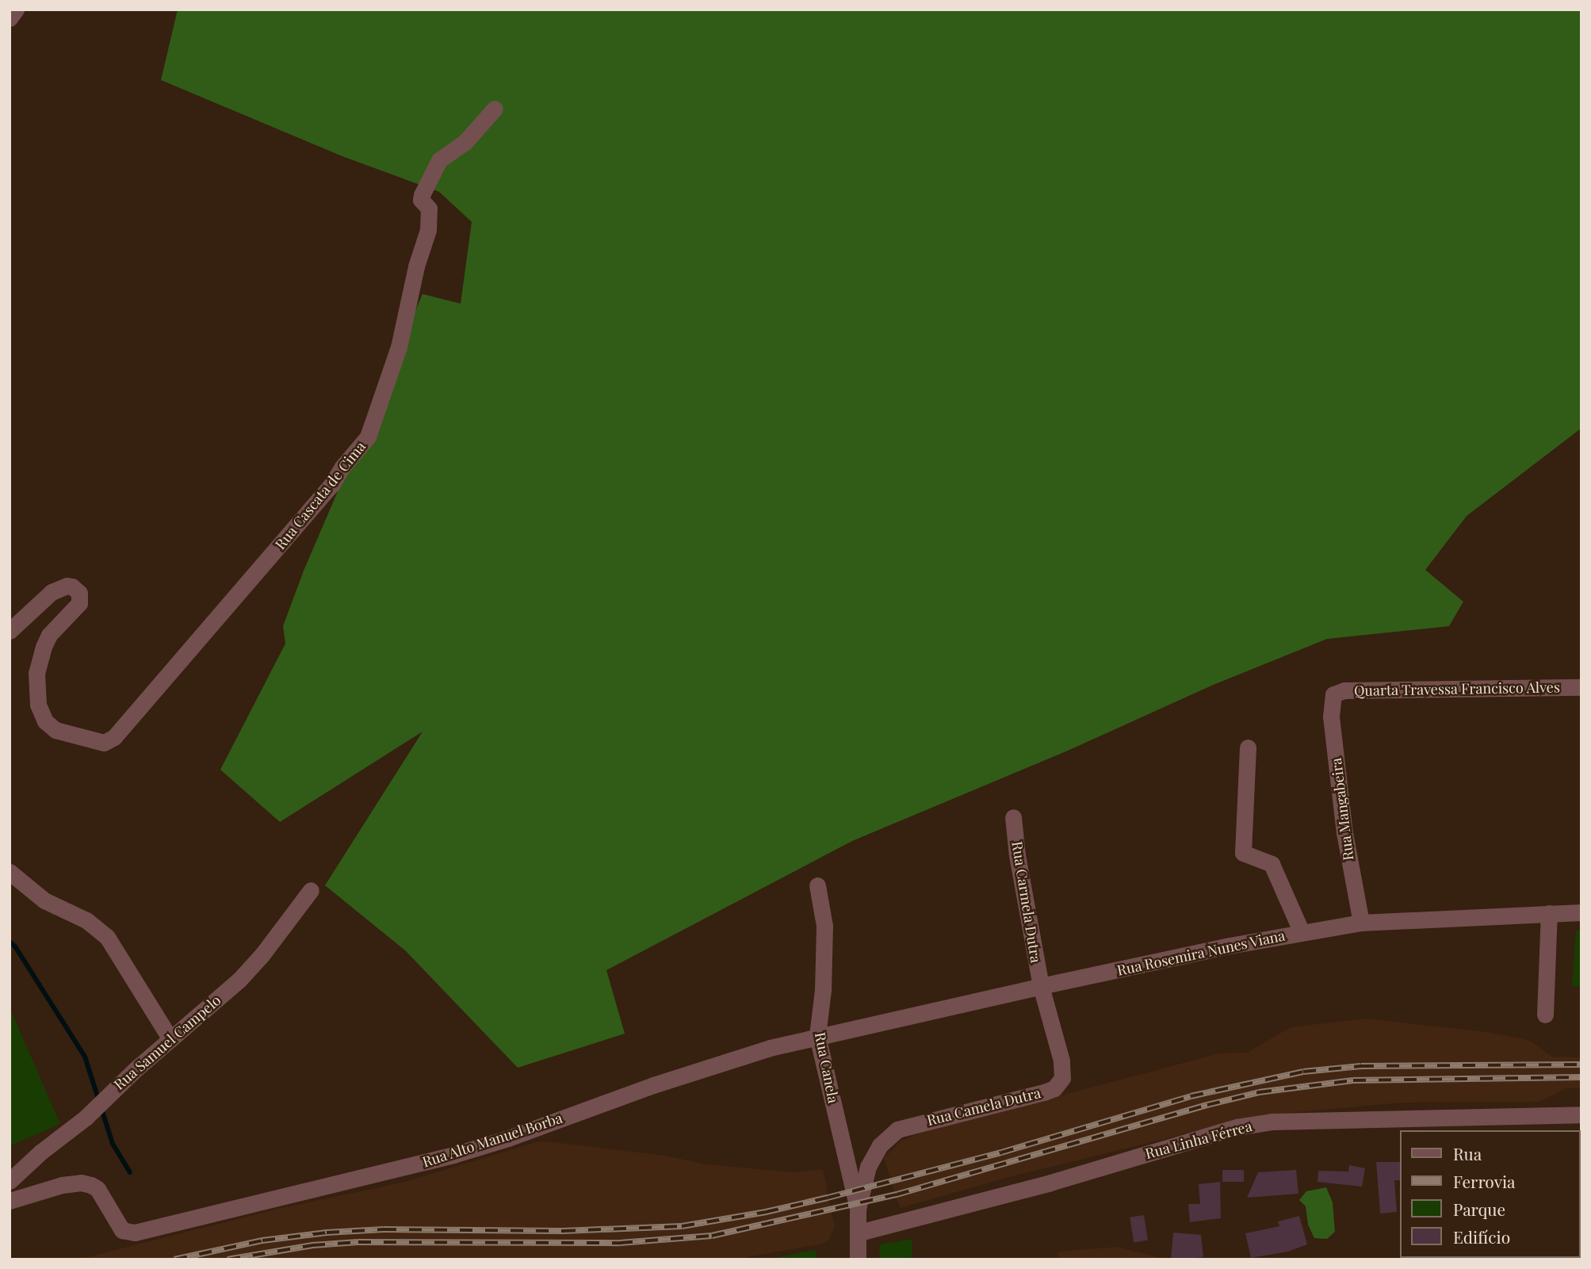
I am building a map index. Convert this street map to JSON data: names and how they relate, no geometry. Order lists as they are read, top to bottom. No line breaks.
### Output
{"streets":{"street":["Rua Cascata de Cima","Quarta Travessa Francisco Alves","Rua Mangabeira","Rua Carmela Dutra","Rua Rosemira Nunes Viana","Rua Samuel Campelo","Rua Canela","Rua Camela Dutra","Rua Alto Manuel Borba","Rua Linha Férrea"]},"crossings":[["Quarta Travessa Francisco Alves","Rua Mangabeira"],["Rua Mangabeira","Rua Rosemira Nunes Viana"],["Rua Carmela Dutra","Rua Rosemira Nunes Viana"],["Rua Carmela Dutra","Rua Camela Dutra"],["Rua Rosemira Nunes Viana","Rua Camela Dutra"],["Rua Rosemira Nunes Viana","Rua Alto Manuel Borba"],["Rua Canela","Rua Camela Dutra"],["Rua Canela","Rua Alto Manuel Borba"]],"legend":["Rua","Ferrovia","Parque","Edifício"]}
